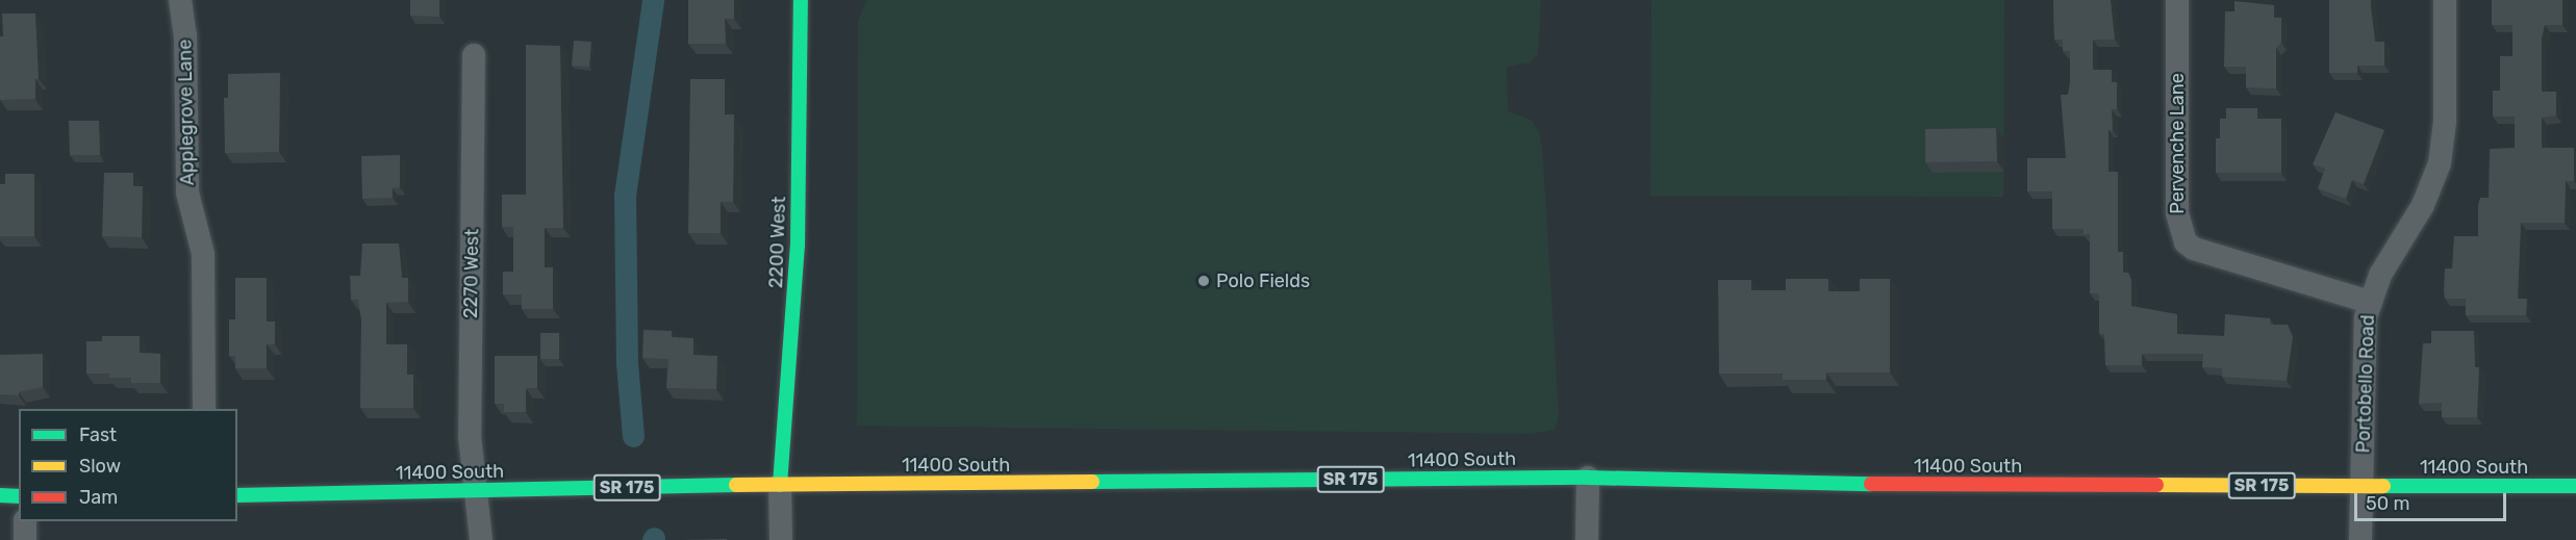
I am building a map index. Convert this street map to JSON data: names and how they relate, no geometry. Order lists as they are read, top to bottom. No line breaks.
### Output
{"streets":{"main road":["2200 West","11400 South","SR 175"],"street":["Applegrove Lane","Pervenche Lane","2270 West","Portobello Road"]},"crossings":[["Pervenche Lane","Portobello Road"],["2200 West","11400 South"],["2270 West","11400 South"],["Portobello Road","11400 South"]],"places":["Polo Fields"],"legend":["Fast","Slow","Jam"],"scale_bar":"50 m"}
